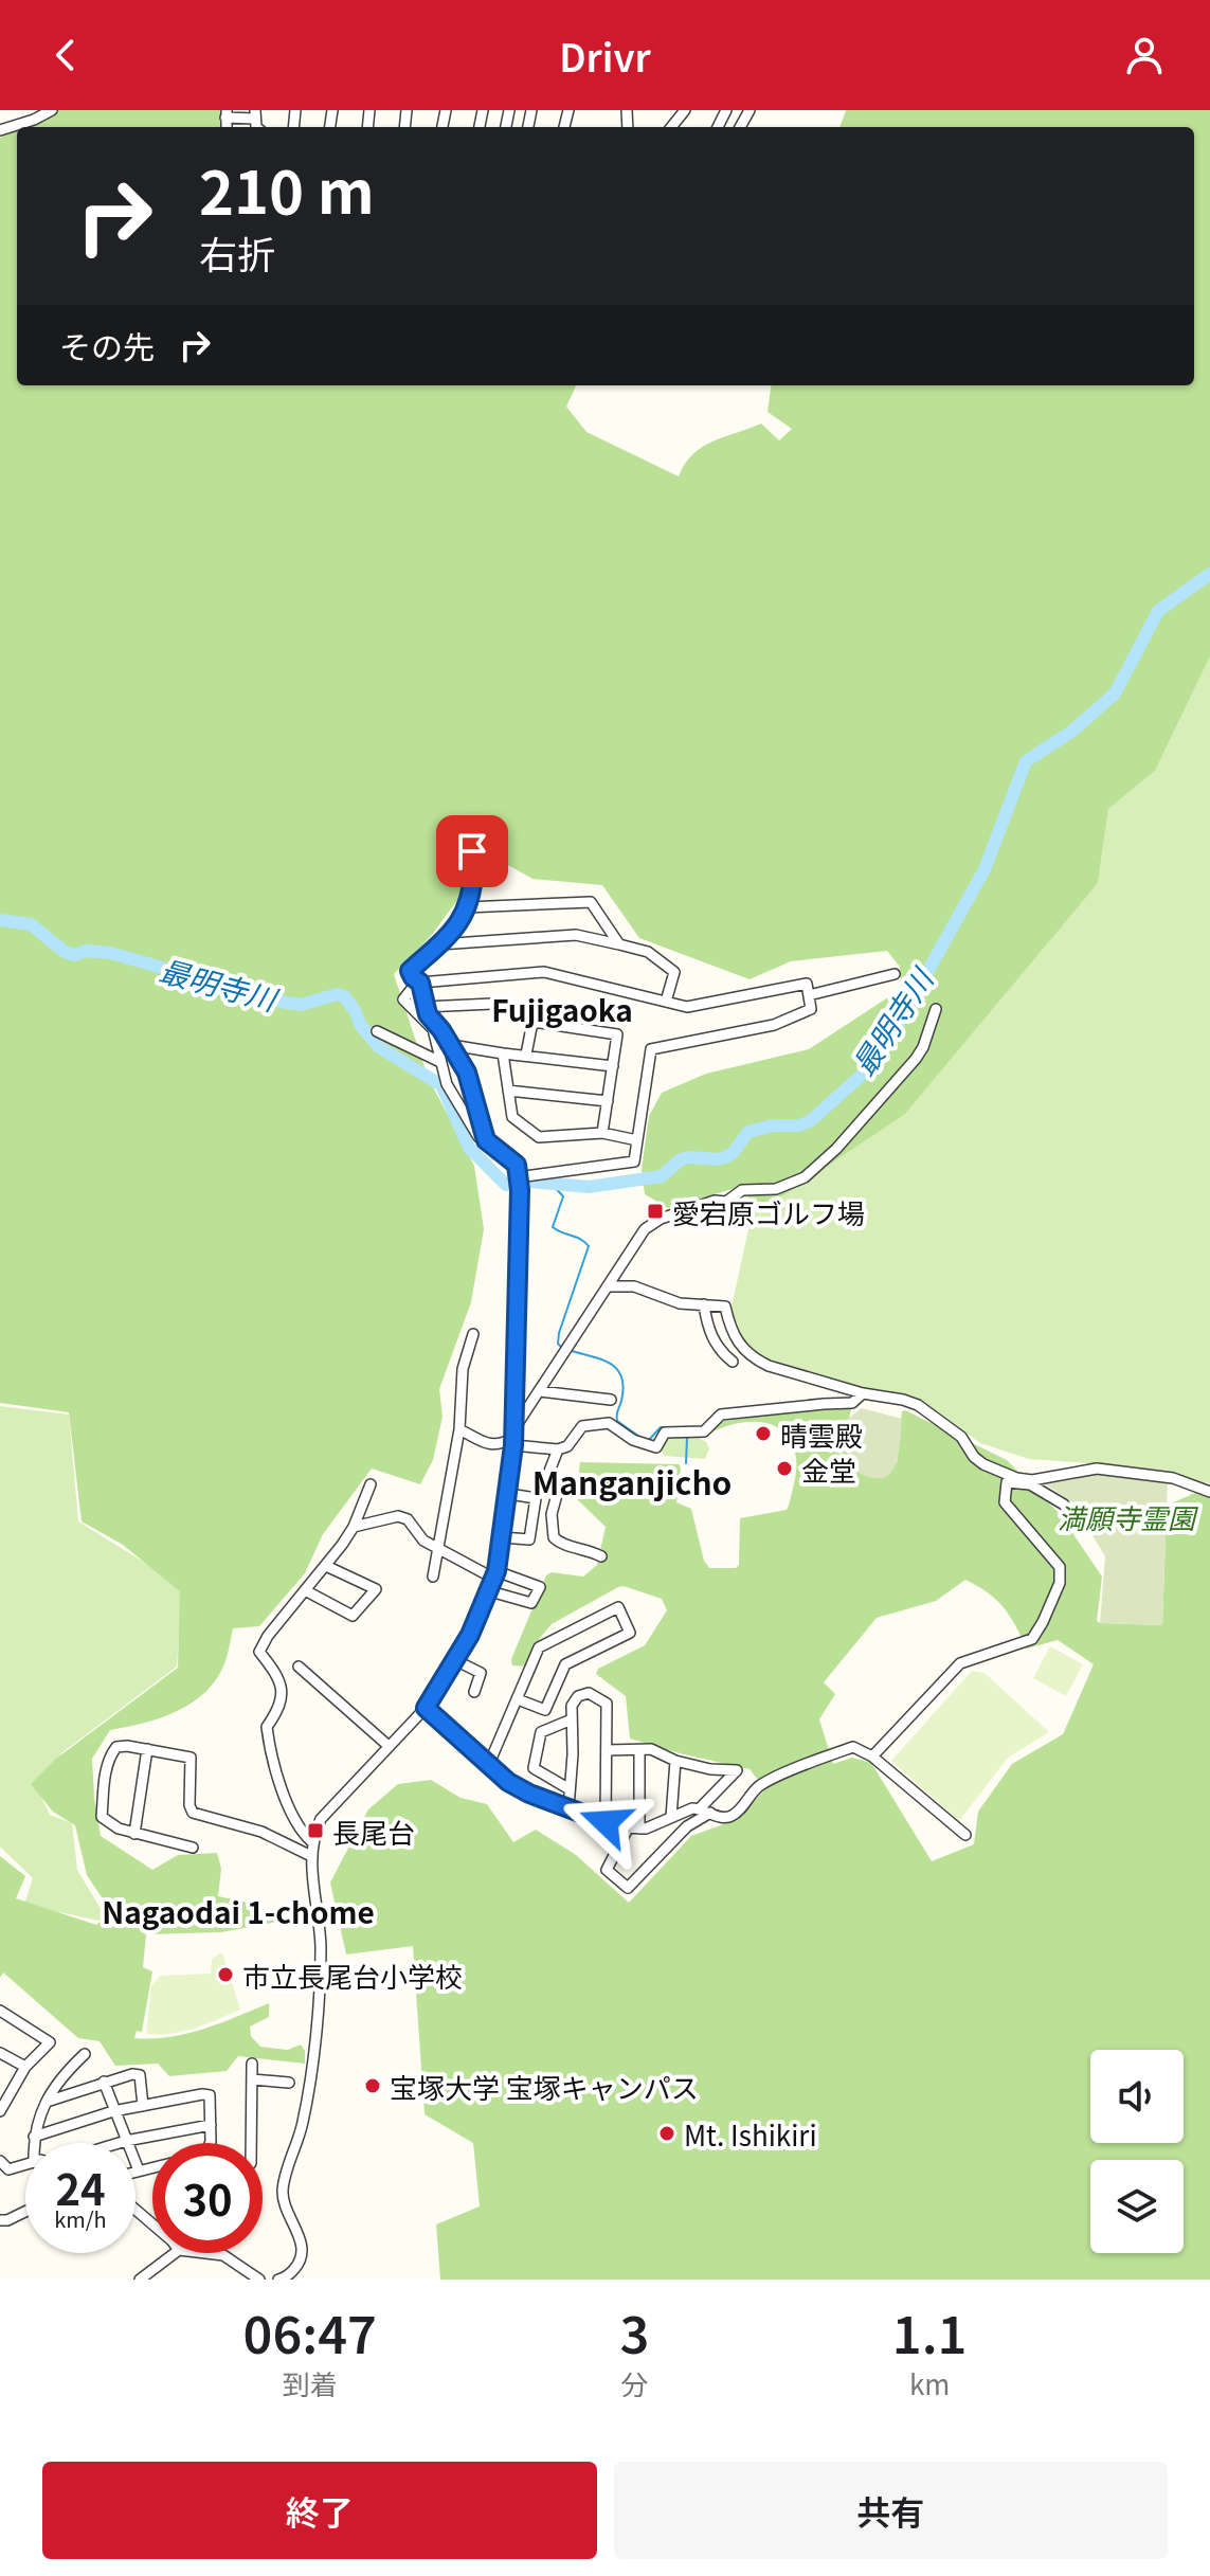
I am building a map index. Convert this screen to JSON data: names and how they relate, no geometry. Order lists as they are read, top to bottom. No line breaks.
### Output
{"districts":["Fujigaoka","Manganjicho","Nagaodai 1-chome"],"water":["最明寺川"],"parks":["満願寺霊園"],"places":{"transit":["愛宕原ゴルフ場","長尾台"],"other":["晴雲殿","金堂","市立長尾台小学校","宝塚大学 宝塚キャンパス","Mt. Ishikiri"]},"page":{"header":"Drivr","turn":["210 m","右折"],"then":"その先","speed":"24 km/h","limit":"30","eta":["06:47","到着","3","分","1.1","km"],"buttons":["終了","共有"]}}
